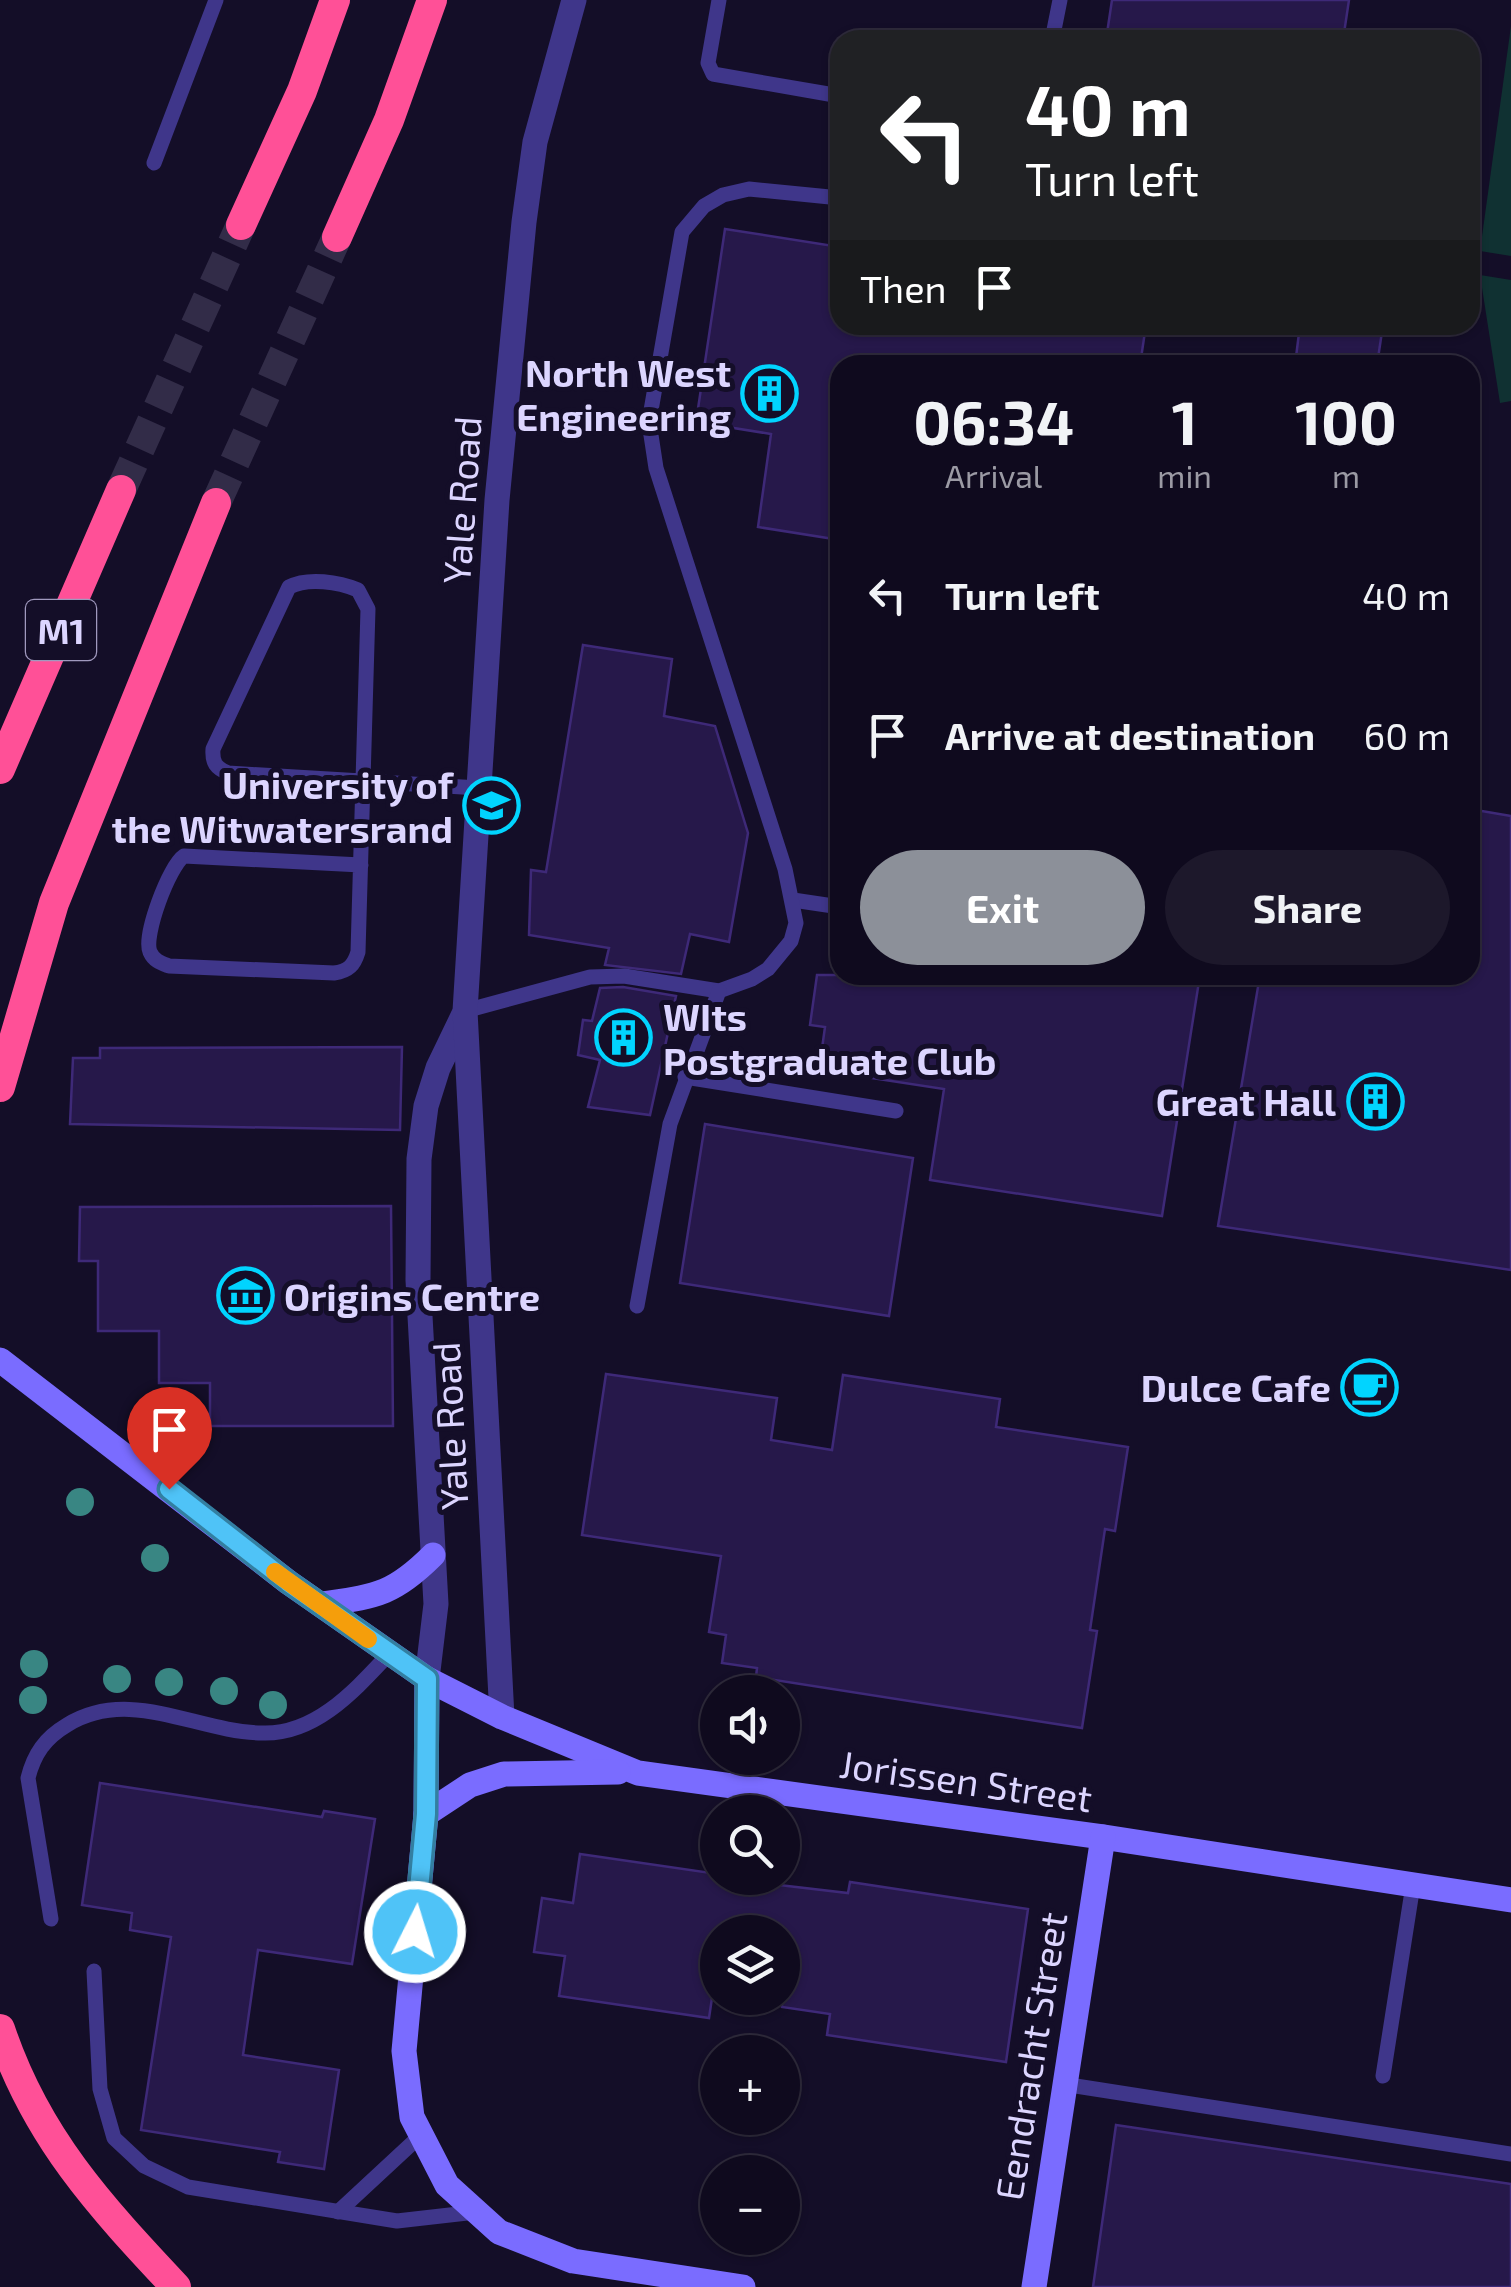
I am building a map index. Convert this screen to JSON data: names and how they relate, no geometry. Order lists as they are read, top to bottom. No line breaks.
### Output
{"streets":{"highway":["M1"],"main road":["Jorissen Street","Eendracht Street"],"street":["Yale Road"]},"crossings":[["Yale Road","Jorissen Street"],["Jorissen Street","Eendracht Street"]],"places":{"building":["North West Engineering","WIts Postgraduate Club","Great Hall"],"school or university":["University of the Witwatersrand"],"museum":["Origins Centre"],"cafe":["Dulce Cafe"]},"page":{"turn":["40 m","Turn left"],"then":"Then","eta":["06:34","Arrival","1","min","100","m"],"list":[{"name":"Turn left","value":"40 m"},{"name":"Arrive at destination","value":"60 m"}],"buttons":["Exit","Share"],"map_buttons":["+","−"]}}
